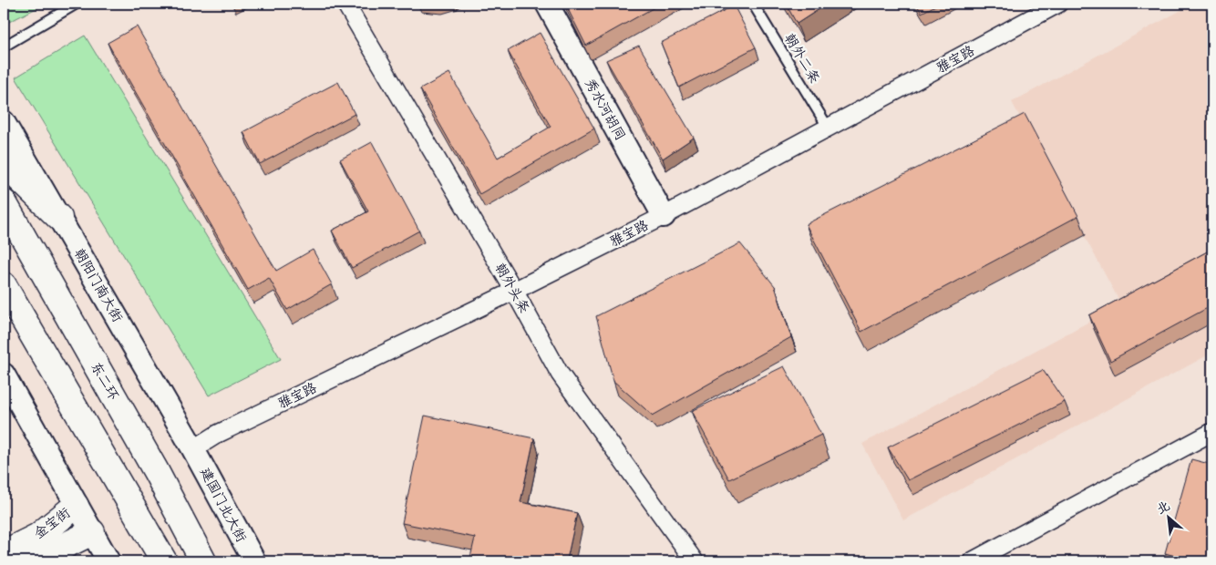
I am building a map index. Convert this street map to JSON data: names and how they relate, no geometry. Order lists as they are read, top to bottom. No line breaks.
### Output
{"streets":{"main road":["东二环","金宝街"],"street":["雅宝路","秀水河胡同","朝阳门南大街","朝外头条","建国门北大街"],"lane":["朝外二条"]},"crossings":[["朝外二条","雅宝路"],["雅宝路","秀水河胡同"],["雅宝路","朝阳门南大街"],["雅宝路","朝外头条"],["雅宝路","建国门北大街"],["朝阳门南大街","建国门北大街"]],"north":"top left"}
